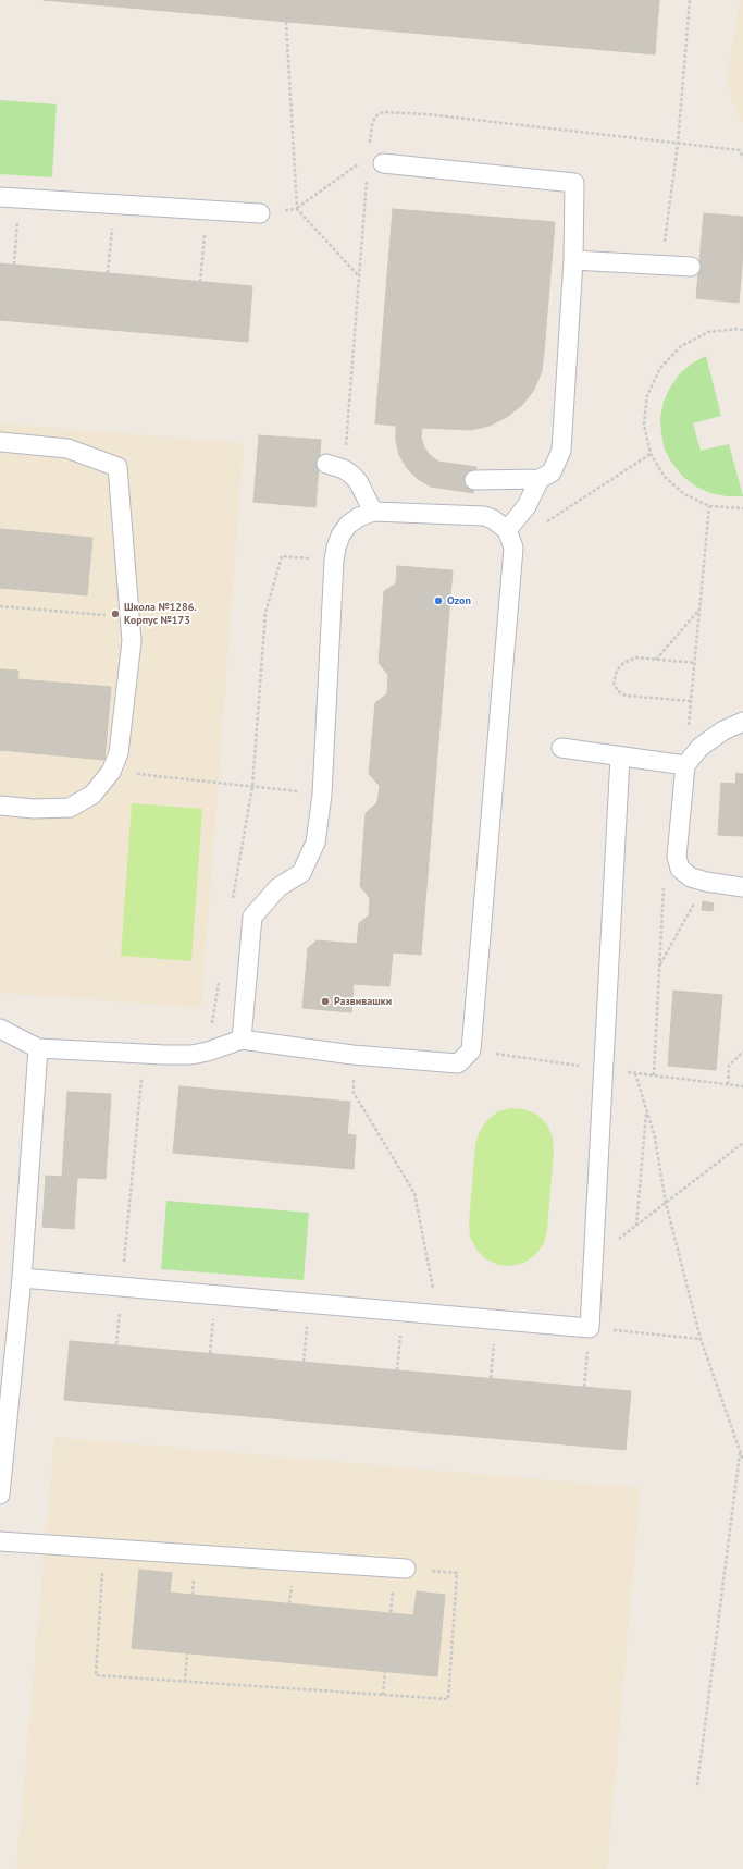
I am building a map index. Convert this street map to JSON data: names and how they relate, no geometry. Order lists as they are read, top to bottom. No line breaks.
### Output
{"places":["Ozon","Школа №1286. Корпус №173","Развивашки"]}
